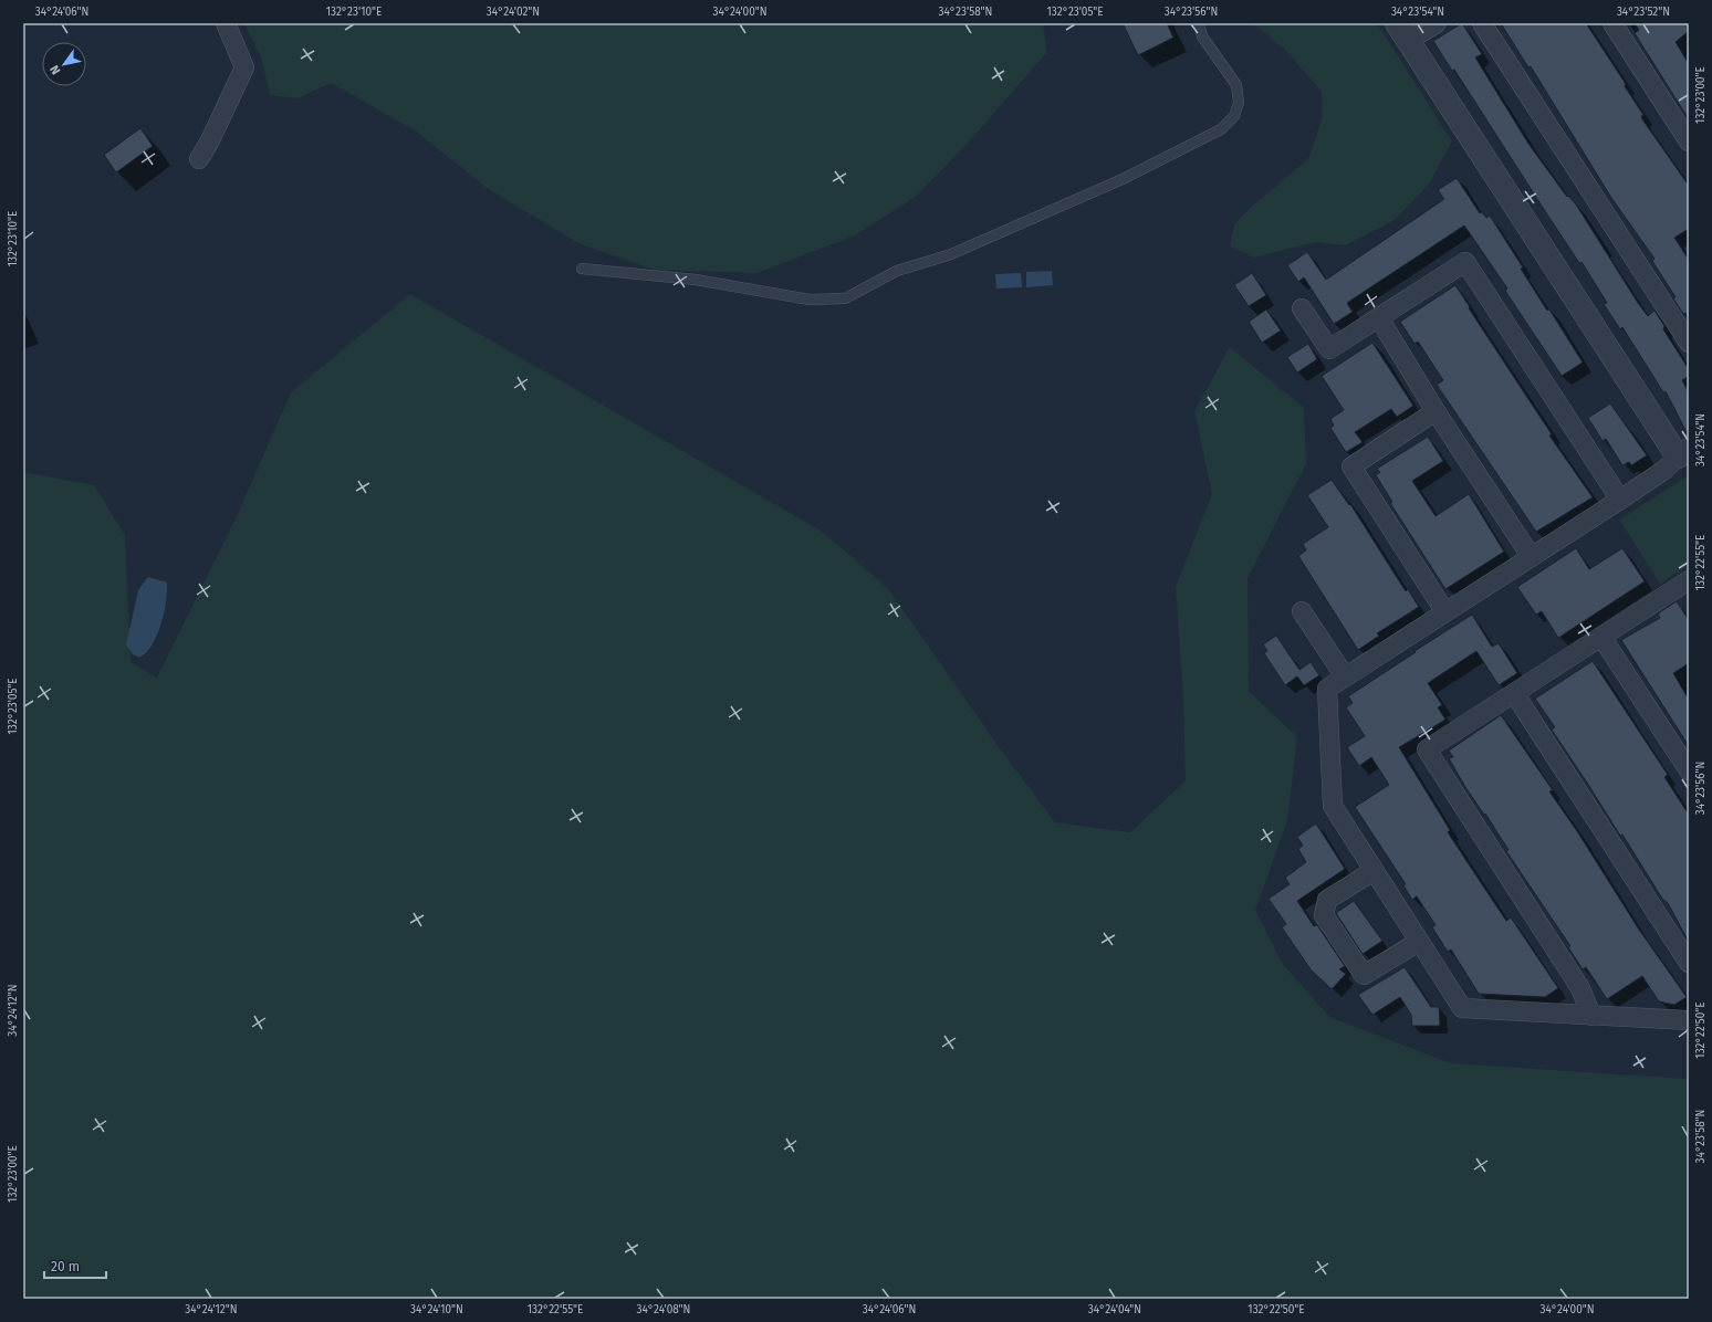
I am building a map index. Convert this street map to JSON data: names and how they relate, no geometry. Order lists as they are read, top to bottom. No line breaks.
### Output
{"scale_bar":"20 m","north":"bottom left","coordinates":["34°24'06\"N","132°23'10\"E","34°24'02\"N","34°24'00\"N","34°23'58\"N","132°23'05\"E","34°23'56\"N","34°23'54\"N","34°23'52\"N","132°23'00\"E","132°22'55\"E","34°24'12\"N","132°22'50\"E","34°24'10\"N","34°24'08\"N","34°24'04\"N"]}
